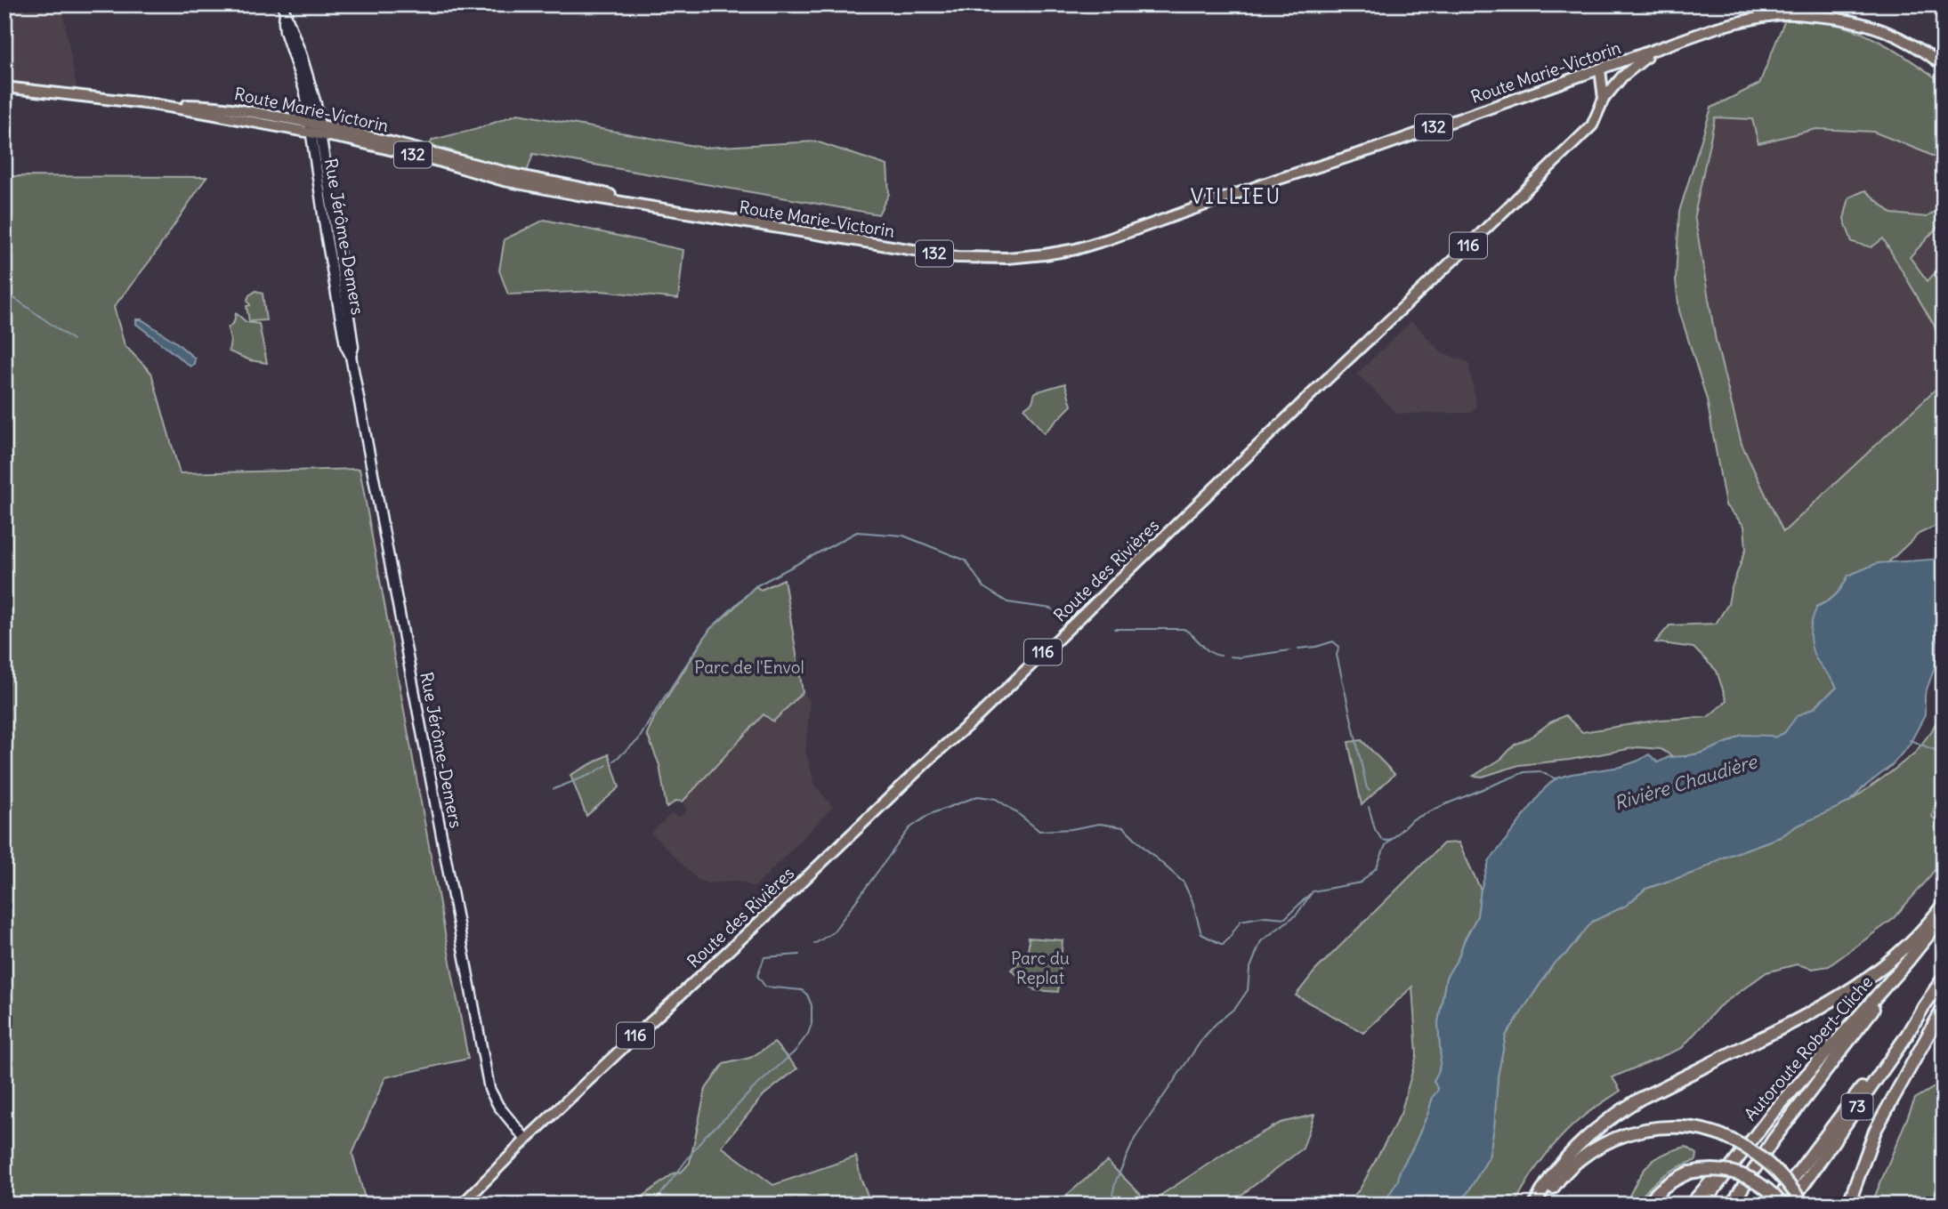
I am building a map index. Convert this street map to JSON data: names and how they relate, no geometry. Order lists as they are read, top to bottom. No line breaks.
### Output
{"streets":{"highway":["Autoroute Robert-Cliche","73"],"main road":["Route Marie-Victorin","132","116","Route des Rivières"],"street":["Rue Jérôme-Demers"]},"crossings":[["Route Marie-Victorin","Rue Jérôme-Demers"],["Route Marie-Victorin","Route des Rivières"],["Rue Jérôme-Demers","Route des Rivières"]],"districts":["VILLIEU"],"water":["Rivière Chaudière"],"parks":["Parc de l'Envol","Parc du Replat"]}
